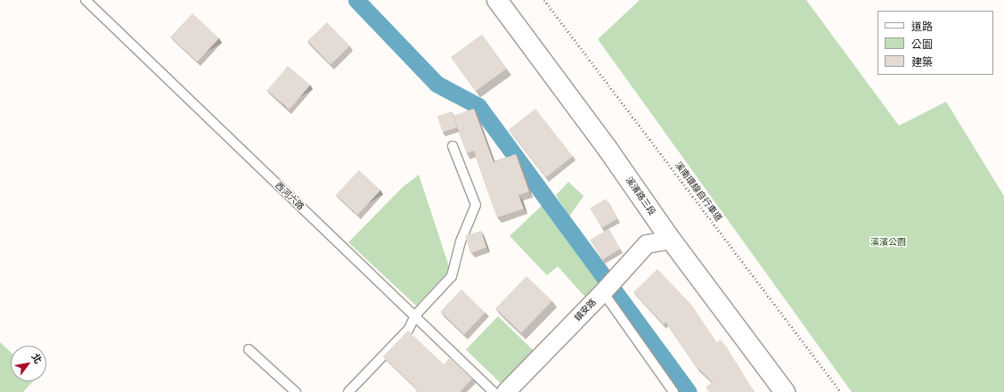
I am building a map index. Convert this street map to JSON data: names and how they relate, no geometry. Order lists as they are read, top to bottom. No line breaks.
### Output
{"streets":{"street":["溪濱路三段","鎮安路"],"lane":["西河六路"],"path":["溪南環線自行車道"]},"crossings":[["溪濱路三段","鎮安路"]],"parks":["溪濱公園"],"legend":["道路","公園","建築"],"north":"top right"}
